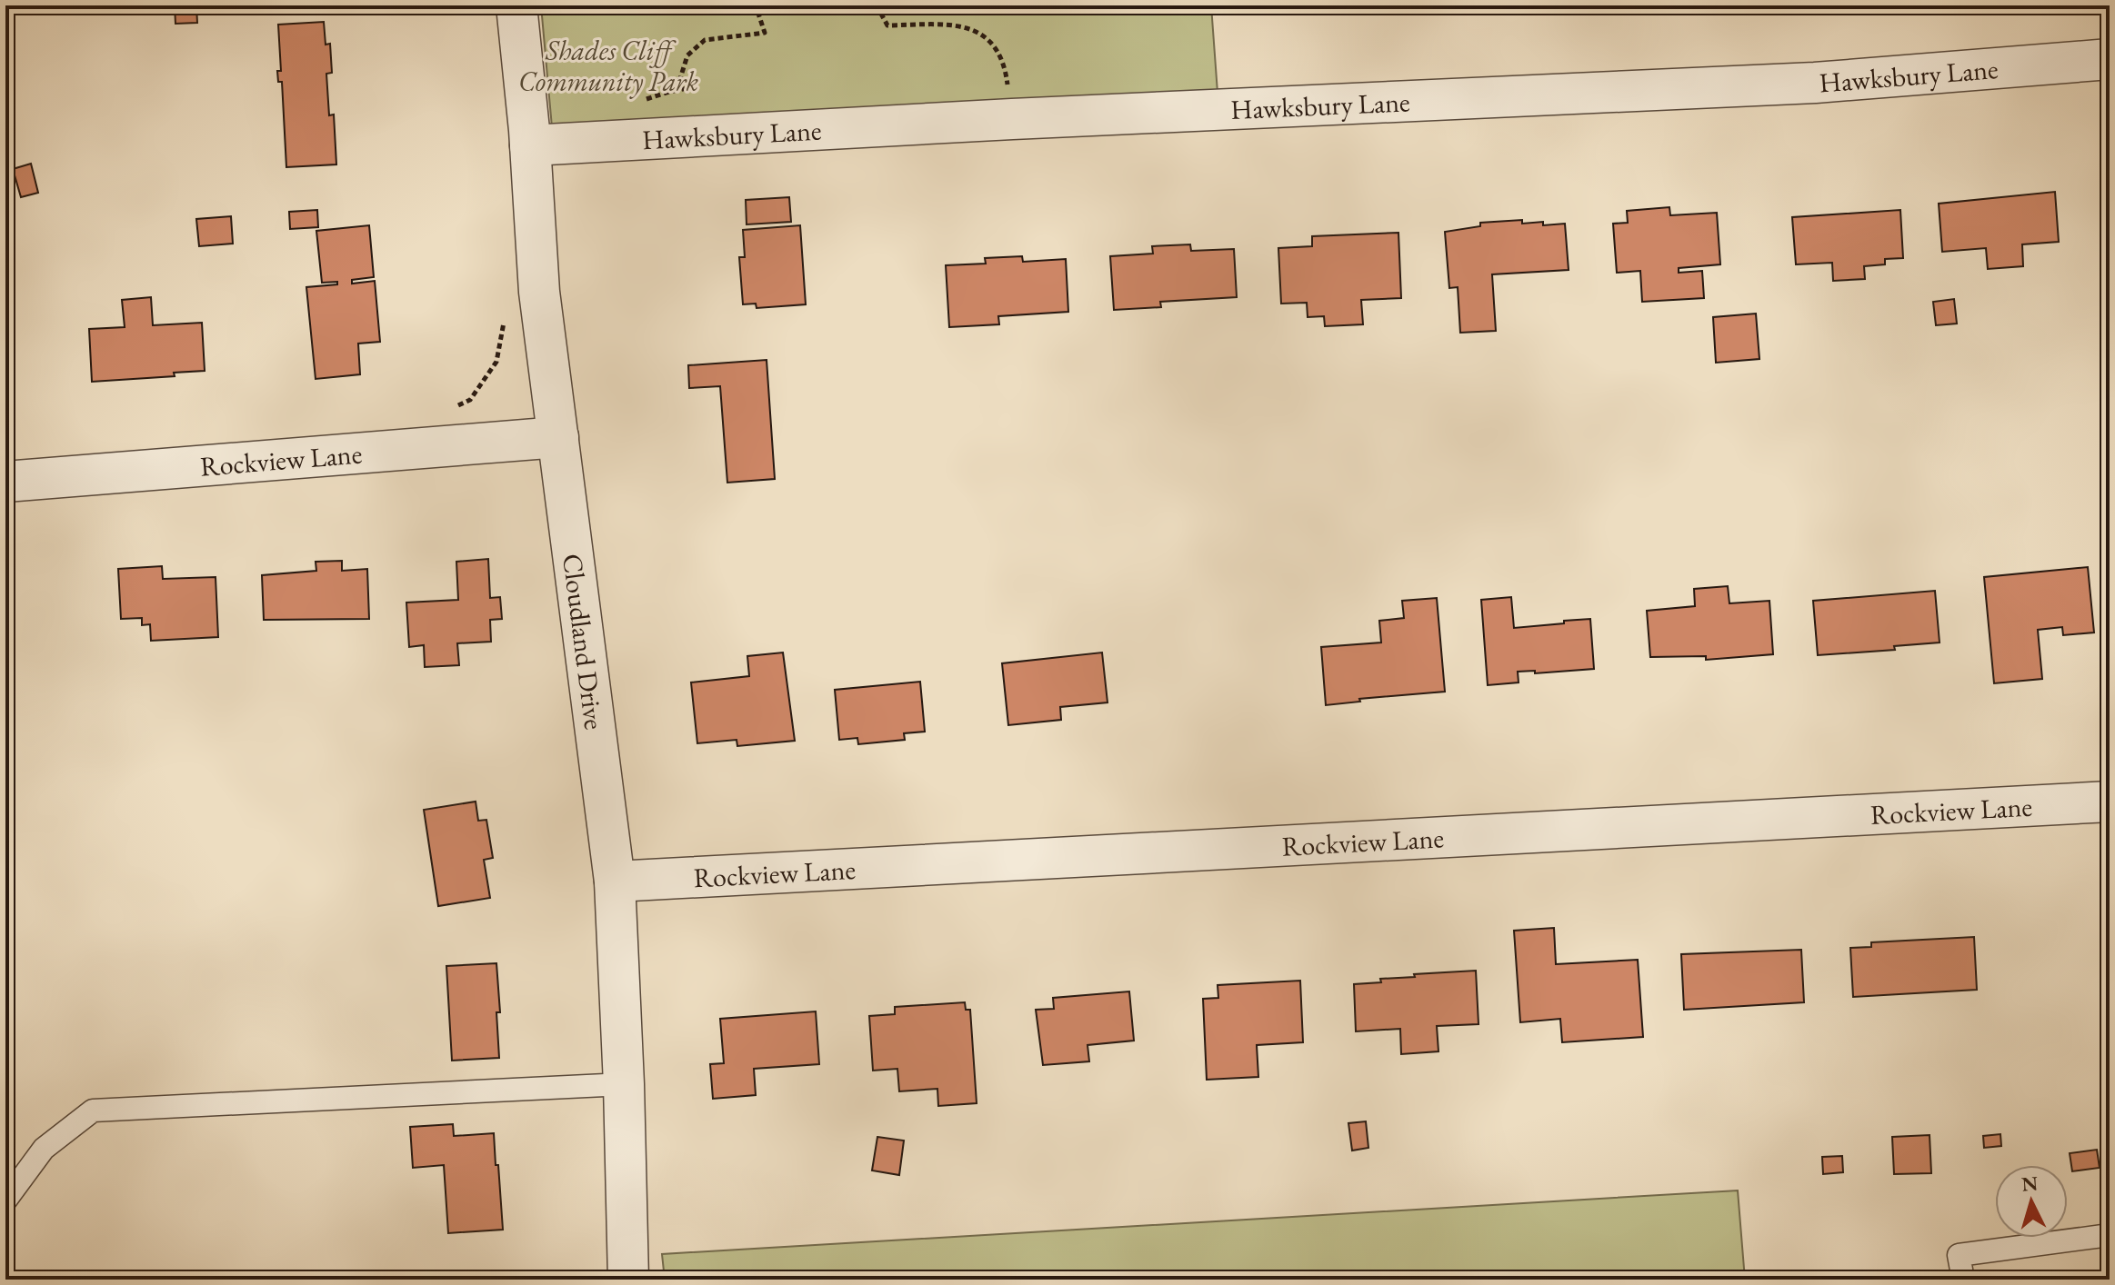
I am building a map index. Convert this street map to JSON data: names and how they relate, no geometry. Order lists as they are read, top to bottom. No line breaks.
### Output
{"streets":{"street":["Hawksbury Lane","Rockview Lane","Cloudland Drive"]},"crossings":[["Hawksbury Lane","Cloudland Drive"],["Rockview Lane","Cloudland Drive"]],"parks":["Shades Cliff Community Park"],"north":"top"}
